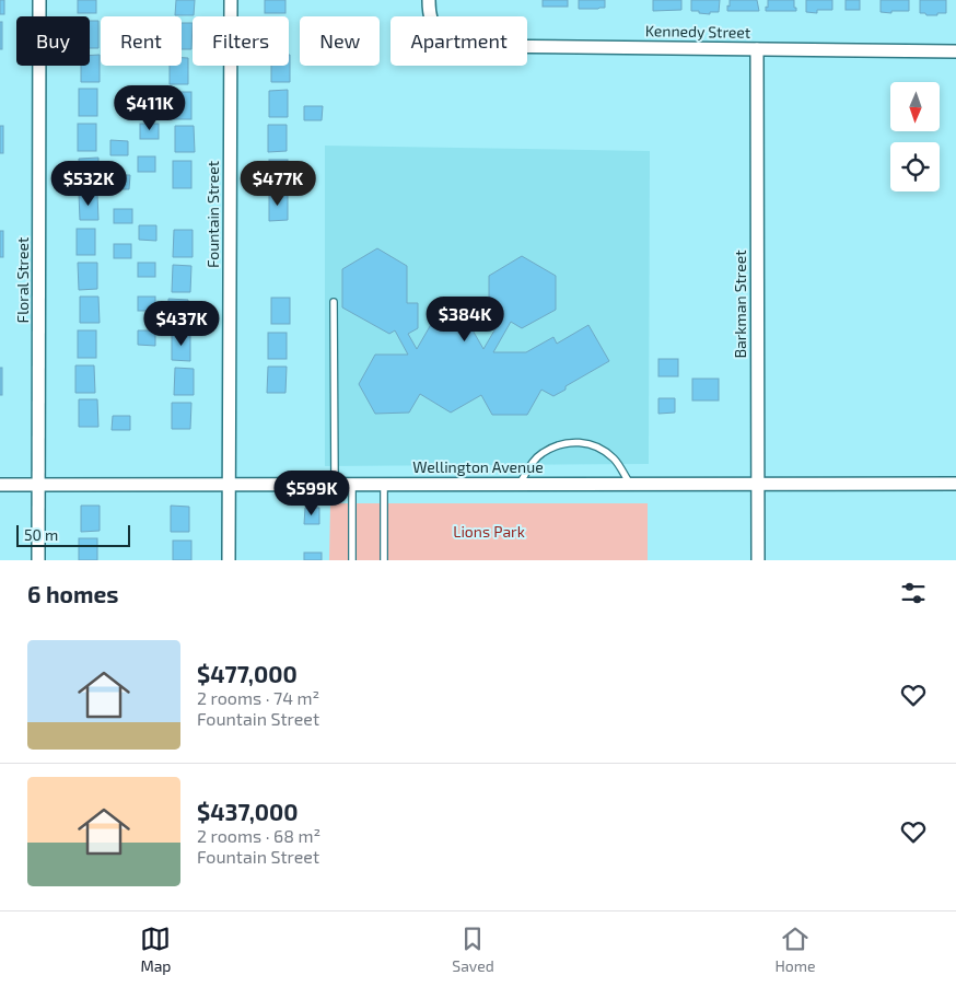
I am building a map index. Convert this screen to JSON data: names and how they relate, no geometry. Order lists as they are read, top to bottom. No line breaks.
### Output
{"streets":{"street":["Kennedy Street","Fountain Street","Floral Street","Barkman Street","Wellington Avenue"]},"crossings":[["Kennedy Street","Barkman Street"],["Fountain Street","Wellington Avenue"],["Floral Street","Wellington Avenue"],["Barkman Street","Wellington Avenue"]],"parks":["Lions Park"],"scale_bar":"50 m","north":"bottom","page":{"chip":["Buy","Rent","Filters","New","Apartment"],"price":["$411K","$532K","$477K","$384K","$437K","$599K"],"scale":"50 m","heading":"6 homes","list":[{"name":"$477,000","note":"2 rooms · 74 m² · Fountain Street"},{"name":"$437,000","note":"2 rooms · 68 m² · Fountain Street"}],"tabs":["Map","Saved","Home"]}}
